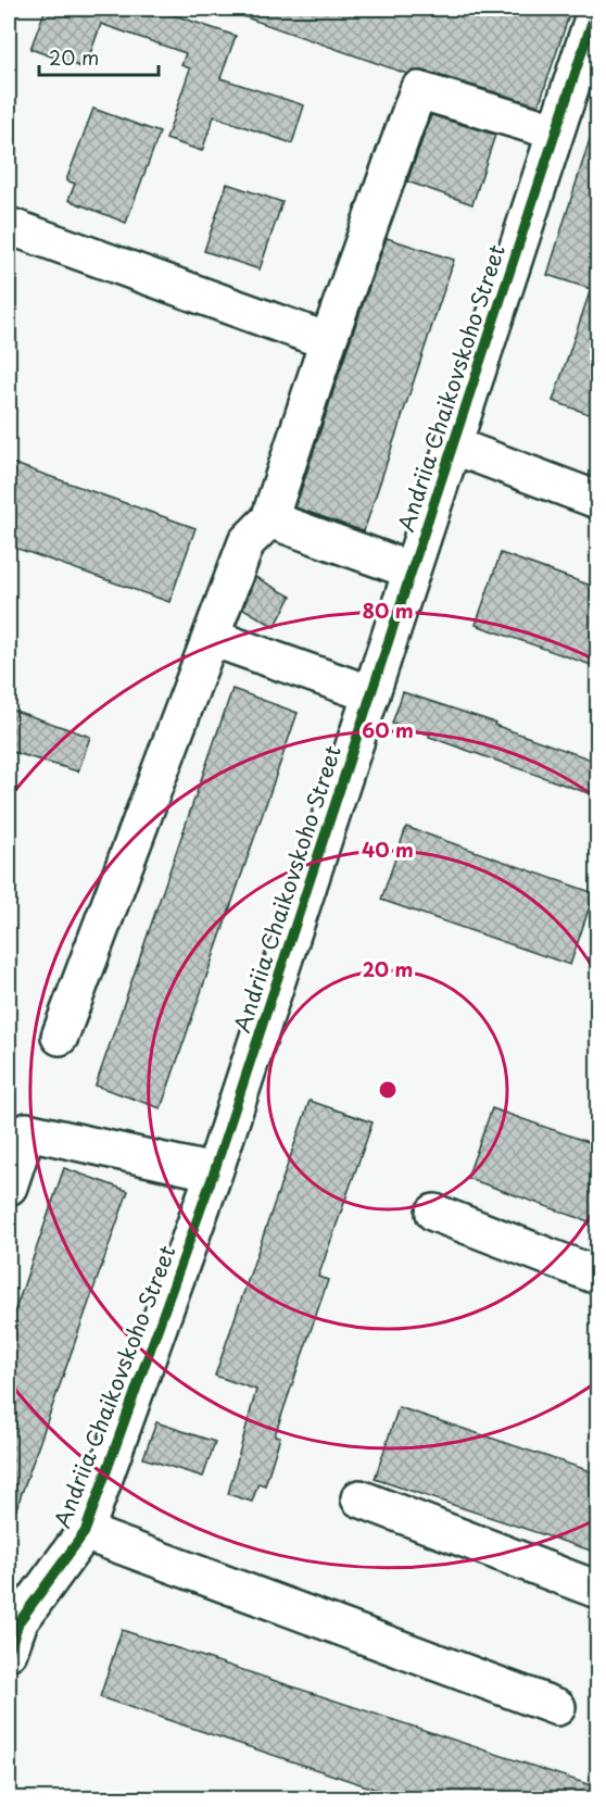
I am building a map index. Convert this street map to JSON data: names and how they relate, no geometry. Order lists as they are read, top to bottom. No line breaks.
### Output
{"streets":{"street":["Andriia Chaikovskoho Street"]},"scale_bar":"20 m","rings":["80 m","60 m","40 m","20 m"]}
